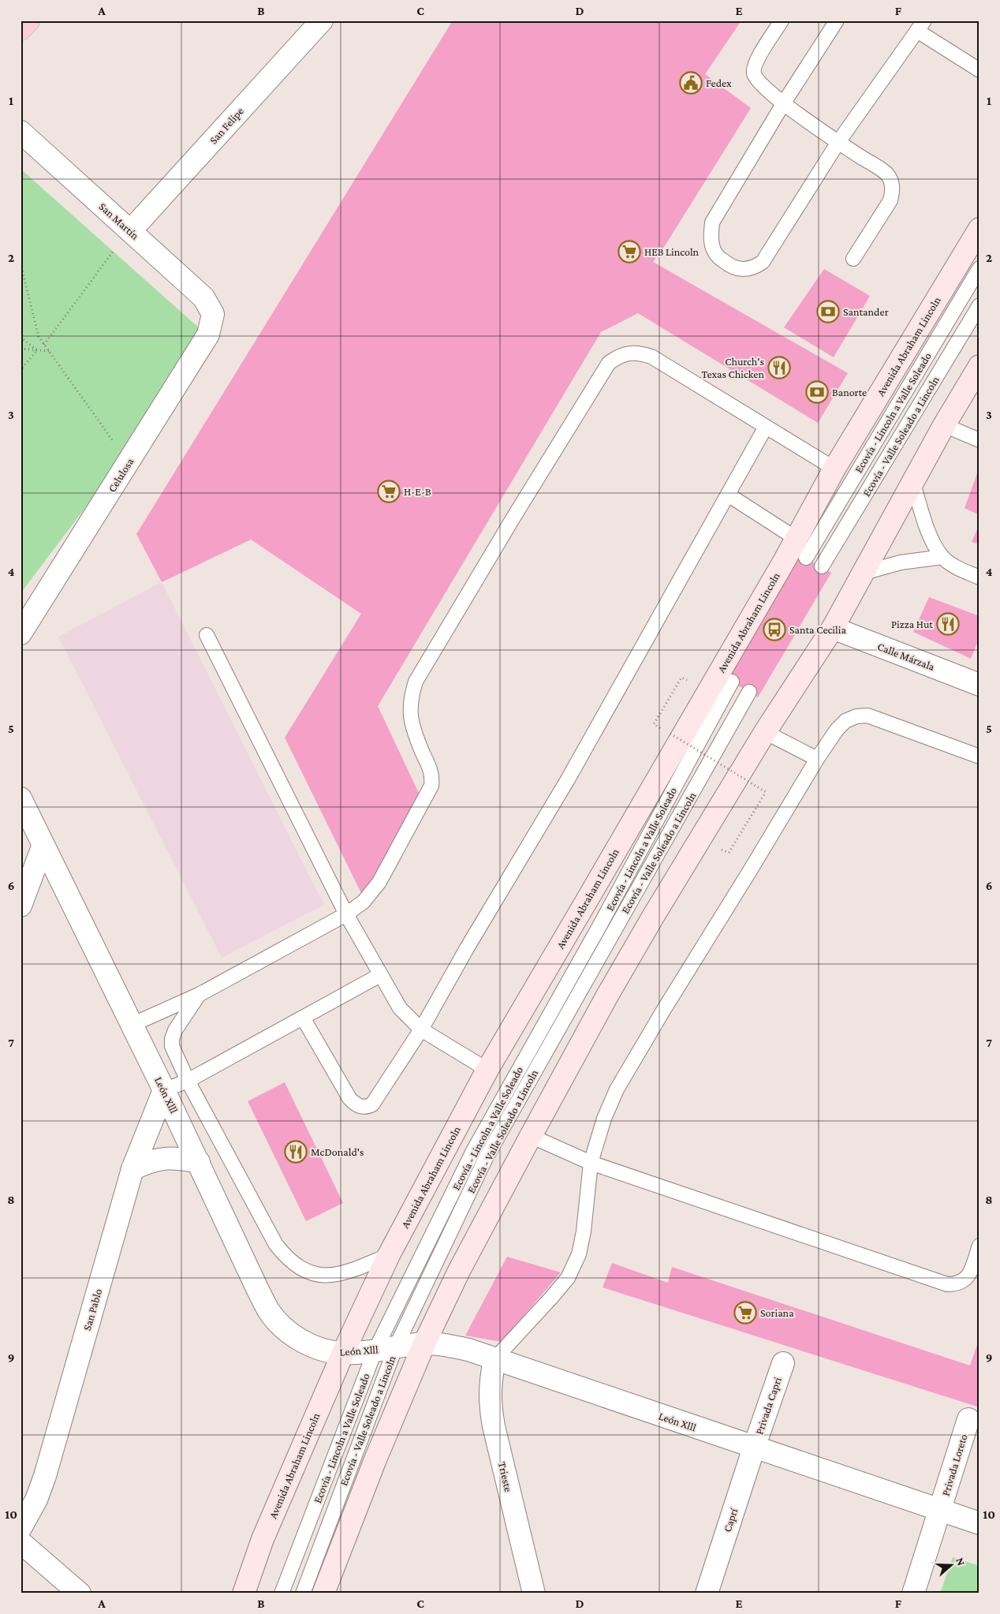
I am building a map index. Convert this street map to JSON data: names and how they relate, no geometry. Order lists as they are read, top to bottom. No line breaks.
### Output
{"streets":{"main road":["Avenida Abraham Lincoln"],"street":["San Felipe","San Martín","Celulosa","Calle Márzala","León Xlll","San Pablo","Privada Capri","Privada Loreto","Trieste","Caprí"],"lane":["Ecovía - Lincoln a Valle Soleado","Ecovía - Valle Soleado a Lincoln"]},"crossings":[["San Felipe","San Martín"],["San Martín","Celulosa"],["Avenida Abraham Lincoln","Ecovía - Lincoln a Valle Soleado"],["Avenida Abraham Lincoln","León Xlll"],["Ecovía - Lincoln a Valle Soleado","Ecovía - Valle Soleado a Lincoln"],["Ecovía - Lincoln a Valle Soleado","León Xlll"],["Ecovía - Valle Soleado a Lincoln","León Xlll"],["León Xlll","San Pablo"],["León Xlll","Privada Capri"],["León Xlll","Privada Loreto"],["León Xlll","Trieste"],["León Xlll","Caprí"],["Privada Capri","Caprí"]],"places":{"public building":["Fedex"],"supermarket":["HEB Lincoln","H-E-B","Soriana"],"bank":["Santander","Banorte"],"restaurant":["Church's Texas Chicken","Pizza Hut","McDonald's"],"bus stop":["Santa Cecilia"]},"north":"right","grid":{"columns":["A","B","C","D","E","F"],"rows":["1","2","3","4","5","6","7","8","9","10"]}}
